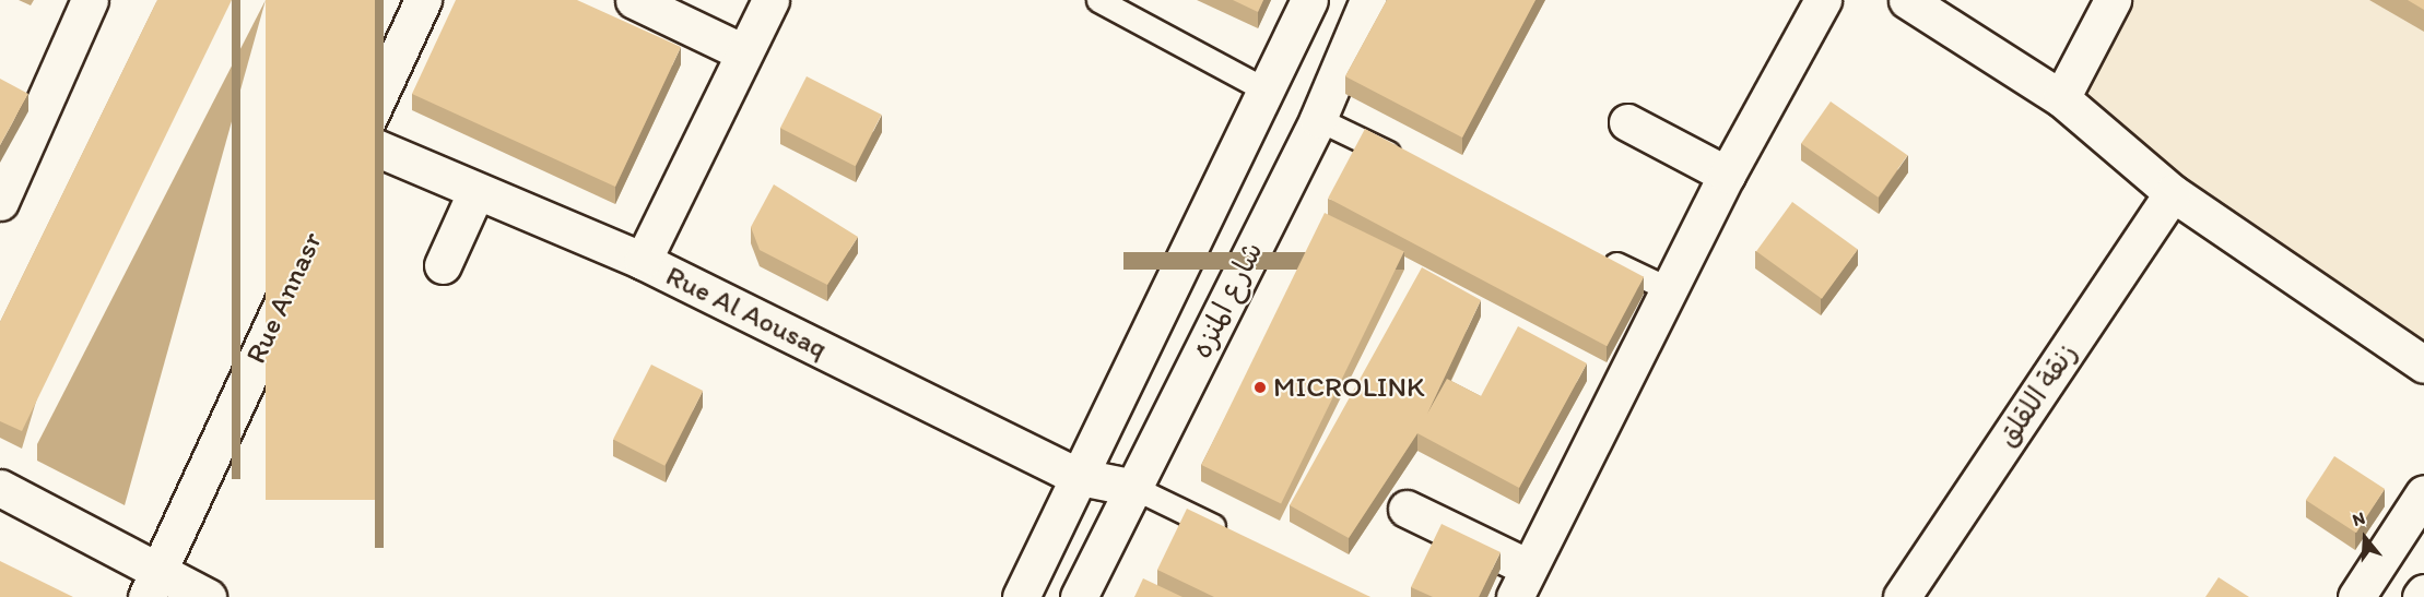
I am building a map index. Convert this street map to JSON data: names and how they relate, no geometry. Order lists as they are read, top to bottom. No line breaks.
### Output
{"streets":{"street":["Rue Annasr","شارع المنزه","Rue Al Aousaq","زنقة اللقلق"]},"crossings":[["Rue Annasr","Rue Al Aousaq"],["شارع المنزه","Rue Al Aousaq"]],"places":["MICROLINK"],"north":"top"}
